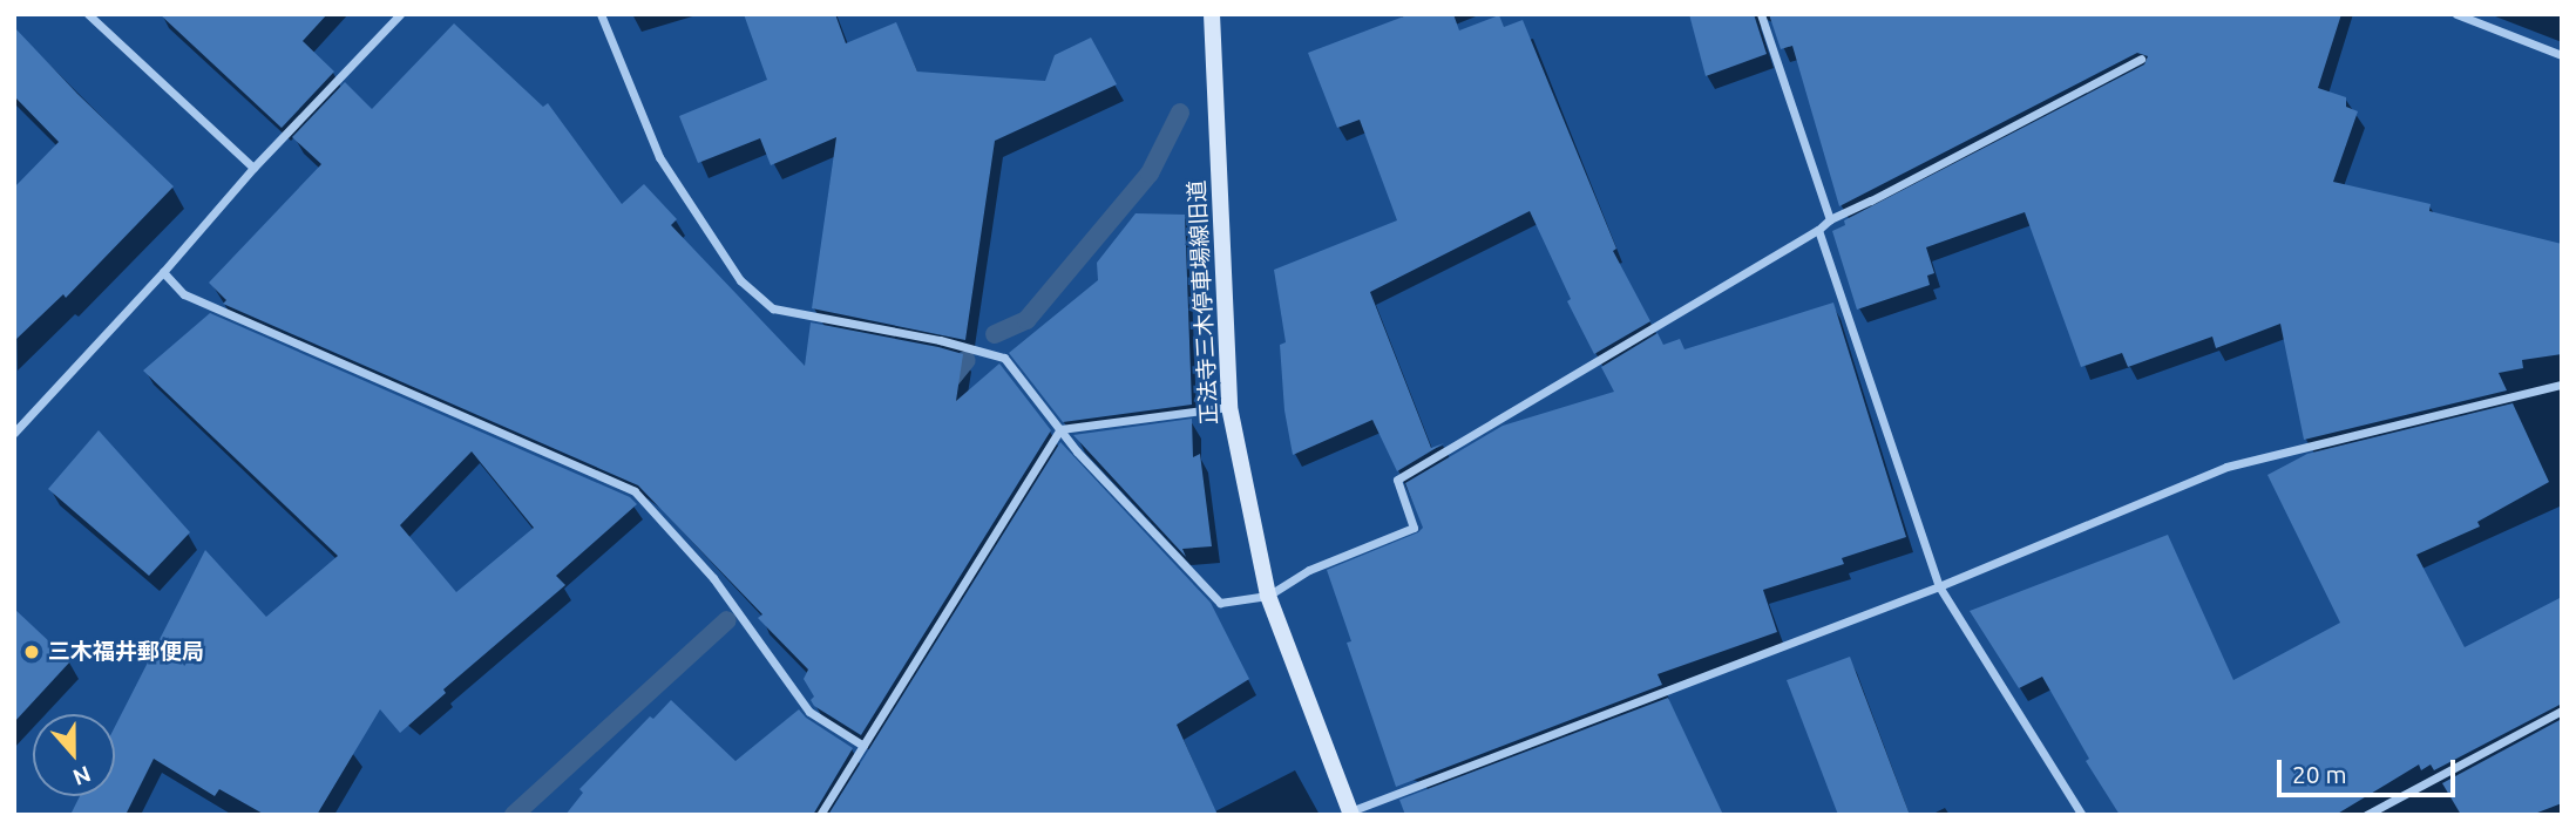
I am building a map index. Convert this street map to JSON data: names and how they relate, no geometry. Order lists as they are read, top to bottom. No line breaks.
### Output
{"streets":{"street":["正法寺三木停車場線旧道"]},"places":["三木福井郵便局"],"scale_bar":"20 m","north":"bottom"}
